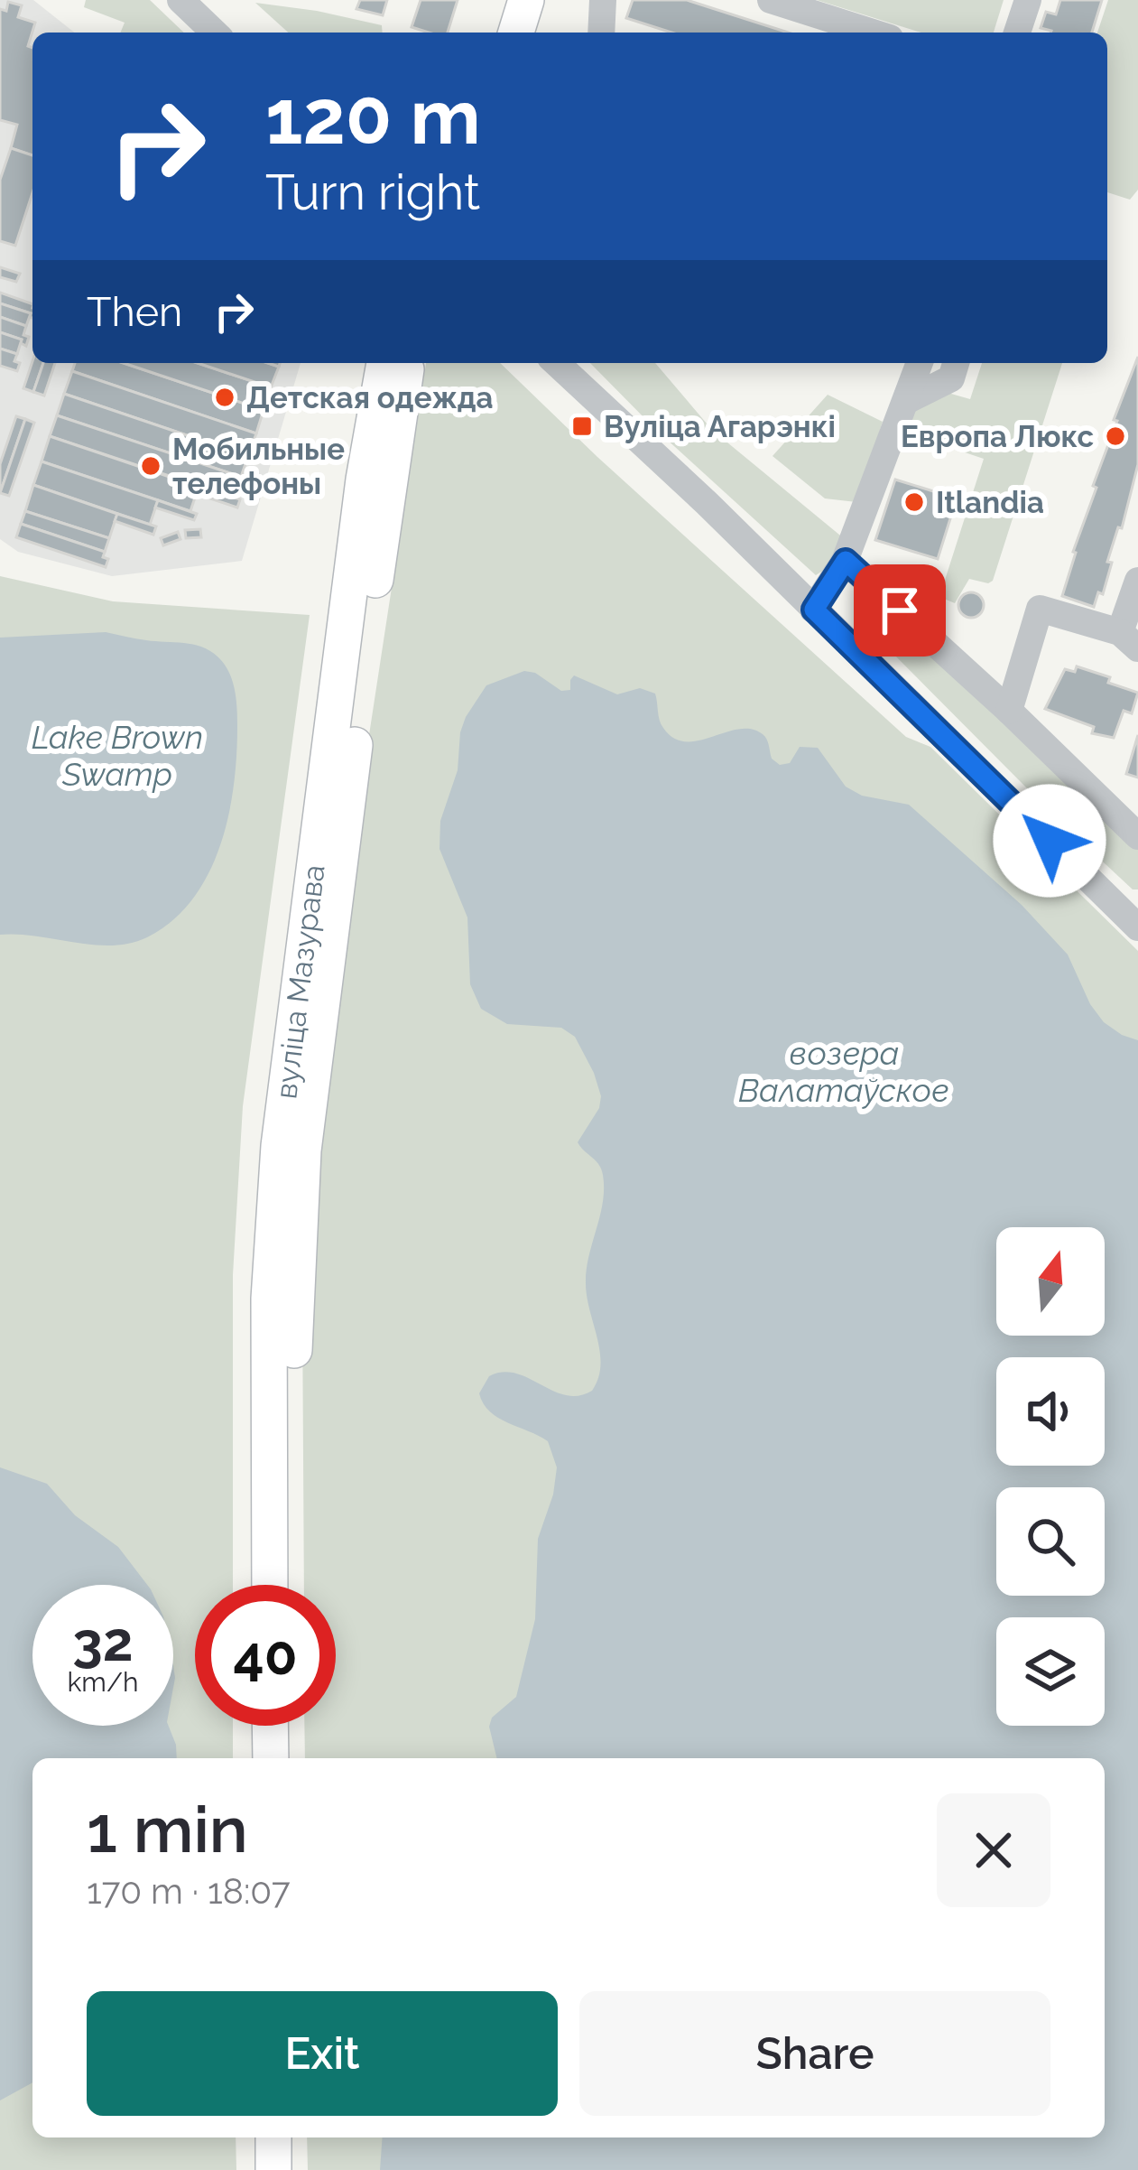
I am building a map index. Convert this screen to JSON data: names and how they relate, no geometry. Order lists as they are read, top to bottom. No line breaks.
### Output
{"streets":{"main road":["вуліца Мазурава"]},"water":["Lake Brown Swamp","возера Валатаўское"],"places":{"other":["Детская одежда","Европа Люкс","Мобильные телефоны","Itlandia"],"transit":["Вуліца Агарэнкі"]},"north":"top","page":{"turn":["120 m","Turn right"],"then":"Then","speed":"32 km/h","limit":"40","heading":["1 min","170 m · 18:07"],"buttons":["Exit","Share"]}}
